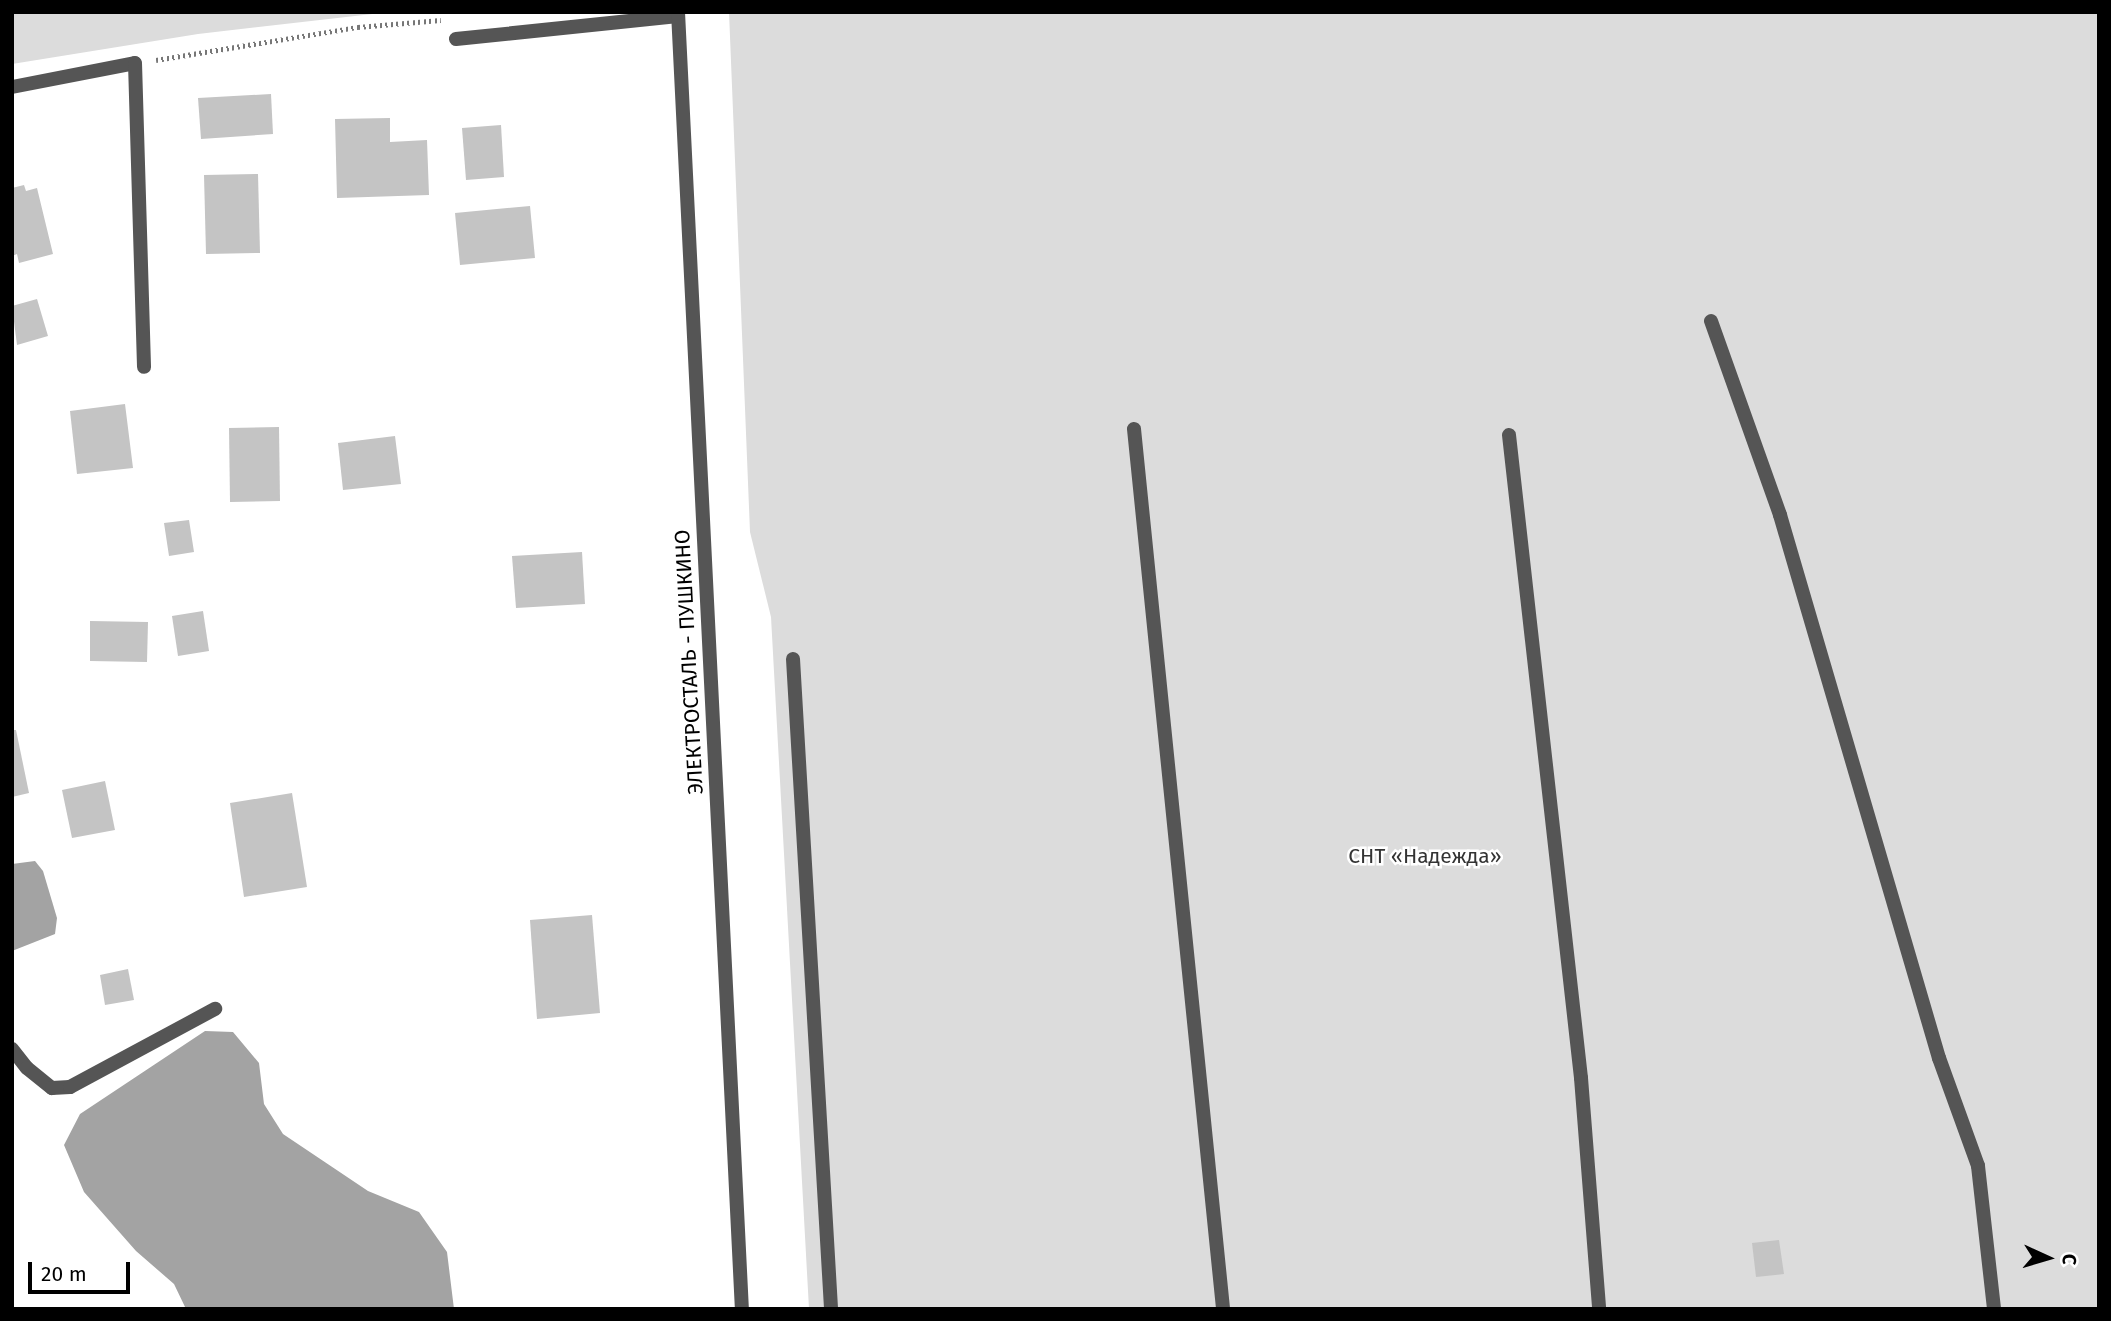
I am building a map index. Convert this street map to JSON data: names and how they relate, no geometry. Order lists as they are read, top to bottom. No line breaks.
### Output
{"streets":{"street":["ЭЛЕКТРОСТАЛЬ - ПУШКИНО"]},"parks":["СНТ «Надежда»"],"scale_bar":"20 m","north":"right"}
